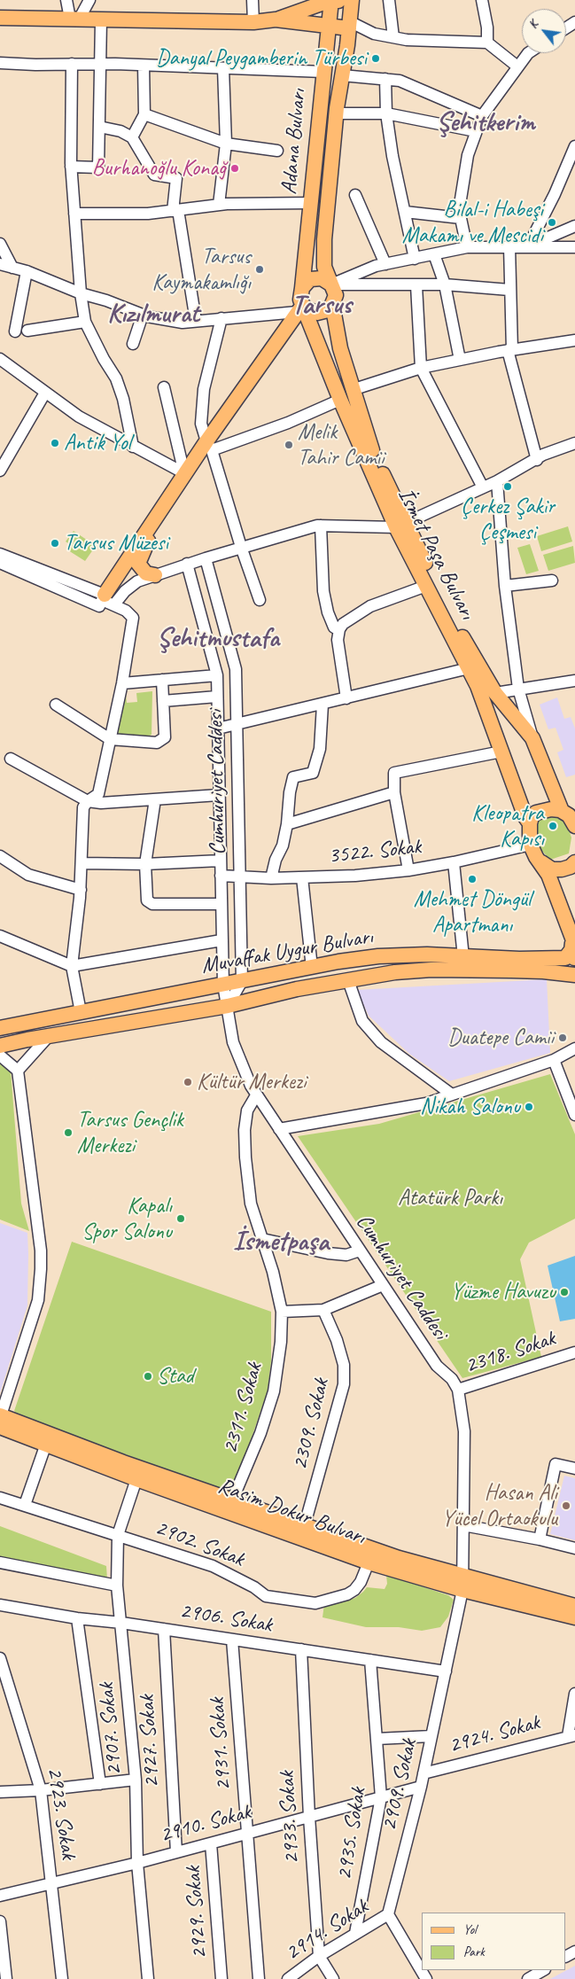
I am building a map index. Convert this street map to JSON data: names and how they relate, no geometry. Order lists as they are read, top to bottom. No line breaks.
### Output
{"streets":{"main road":["Adana Bulvarı","İsmet Paşa Bulvarı","Muvaffak Uygur Bulvarı","Rasim Dokur Bulvarı"],"street":["Cumhuriyet Caddesi","3522. Sokak","2318. Sokak","2311. Sokak","2309. Sokak","2902. Sokak","2906. Sokak","2907. Sokak","2924. Sokak","2927. Sokak","2931. Sokak","2909. Sokak","2923. Sokak","2933. Sokak","2910. Sokak","2935. Sokak","2929. Sokak","2914. Sokak"]},"crossings":[["Adana Bulvarı","İsmet Paşa Bulvarı"],["İsmet Paşa Bulvarı","3522. Sokak"],["İsmet Paşa Bulvarı","Muvaffak Uygur Bulvarı"],["Cumhuriyet Caddesi","3522. Sokak"],["Cumhuriyet Caddesi","Muvaffak Uygur Bulvarı"],["Cumhuriyet Caddesi","2318. Sokak"],["Cumhuriyet Caddesi","2311. Sokak"],["Cumhuriyet Caddesi","Rasim Dokur Bulvarı"],["Cumhuriyet Caddesi","2909. Sokak"],["Rasim Dokur Bulvarı","2902. Sokak"],["Rasim Dokur Bulvarı","2907. Sokak"],["Rasim Dokur Bulvarı","2909. Sokak"],["2902. Sokak","2907. Sokak"],["2906. Sokak","2907. Sokak"],["2906. Sokak","2927. Sokak"],["2906. Sokak","2931. Sokak"],["2906. Sokak","2909. Sokak"],["2906. Sokak","2933. Sokak"],["2906. Sokak","2935. Sokak"],["2907. Sokak","2910. Sokak"],["2924. Sokak","2909. Sokak"],["2927. Sokak","2910. Sokak"],["2931. Sokak","2910. Sokak"],["2909. Sokak","2910. Sokak"],["2909. Sokak","2914. Sokak"],["2923. Sokak","2910. Sokak"],["2933. Sokak","2910. Sokak"],["2933. Sokak","2914. Sokak"],["2910. Sokak","2935. Sokak"],["2910. Sokak","2929. Sokak"],["2935. Sokak","2914. Sokak"]],"districts":["Şehitkerim","Tarsus","Kızılmurat","Şehitmustafa","İsmetpaşa"],"parks":["Atatürk Parkı"],"places":["Danyal Peygamberin Türbesi","Burhanoğlu Konağ","Bilal-i Habeşi Makamı ve Mescidi","Tarsus Kaymakamlığı","Antik Yol","Melik Tahir Camii","Çerkez Şakir Çeşmesi","Tarsus Müzesi","Kleopatra Kapısı","Mehmet Döngül Apartmanı","Duatepe Camii","Kültür Merkezi","Nikah Salonu","Tarsus Gençlik Merkezi","Kapalı Spor Salonu","Yüzme Havuzu","Stad","Hasan Ali Yücel Ortaokulu"],"legend":["Yol","Park"],"north":"top left"}
